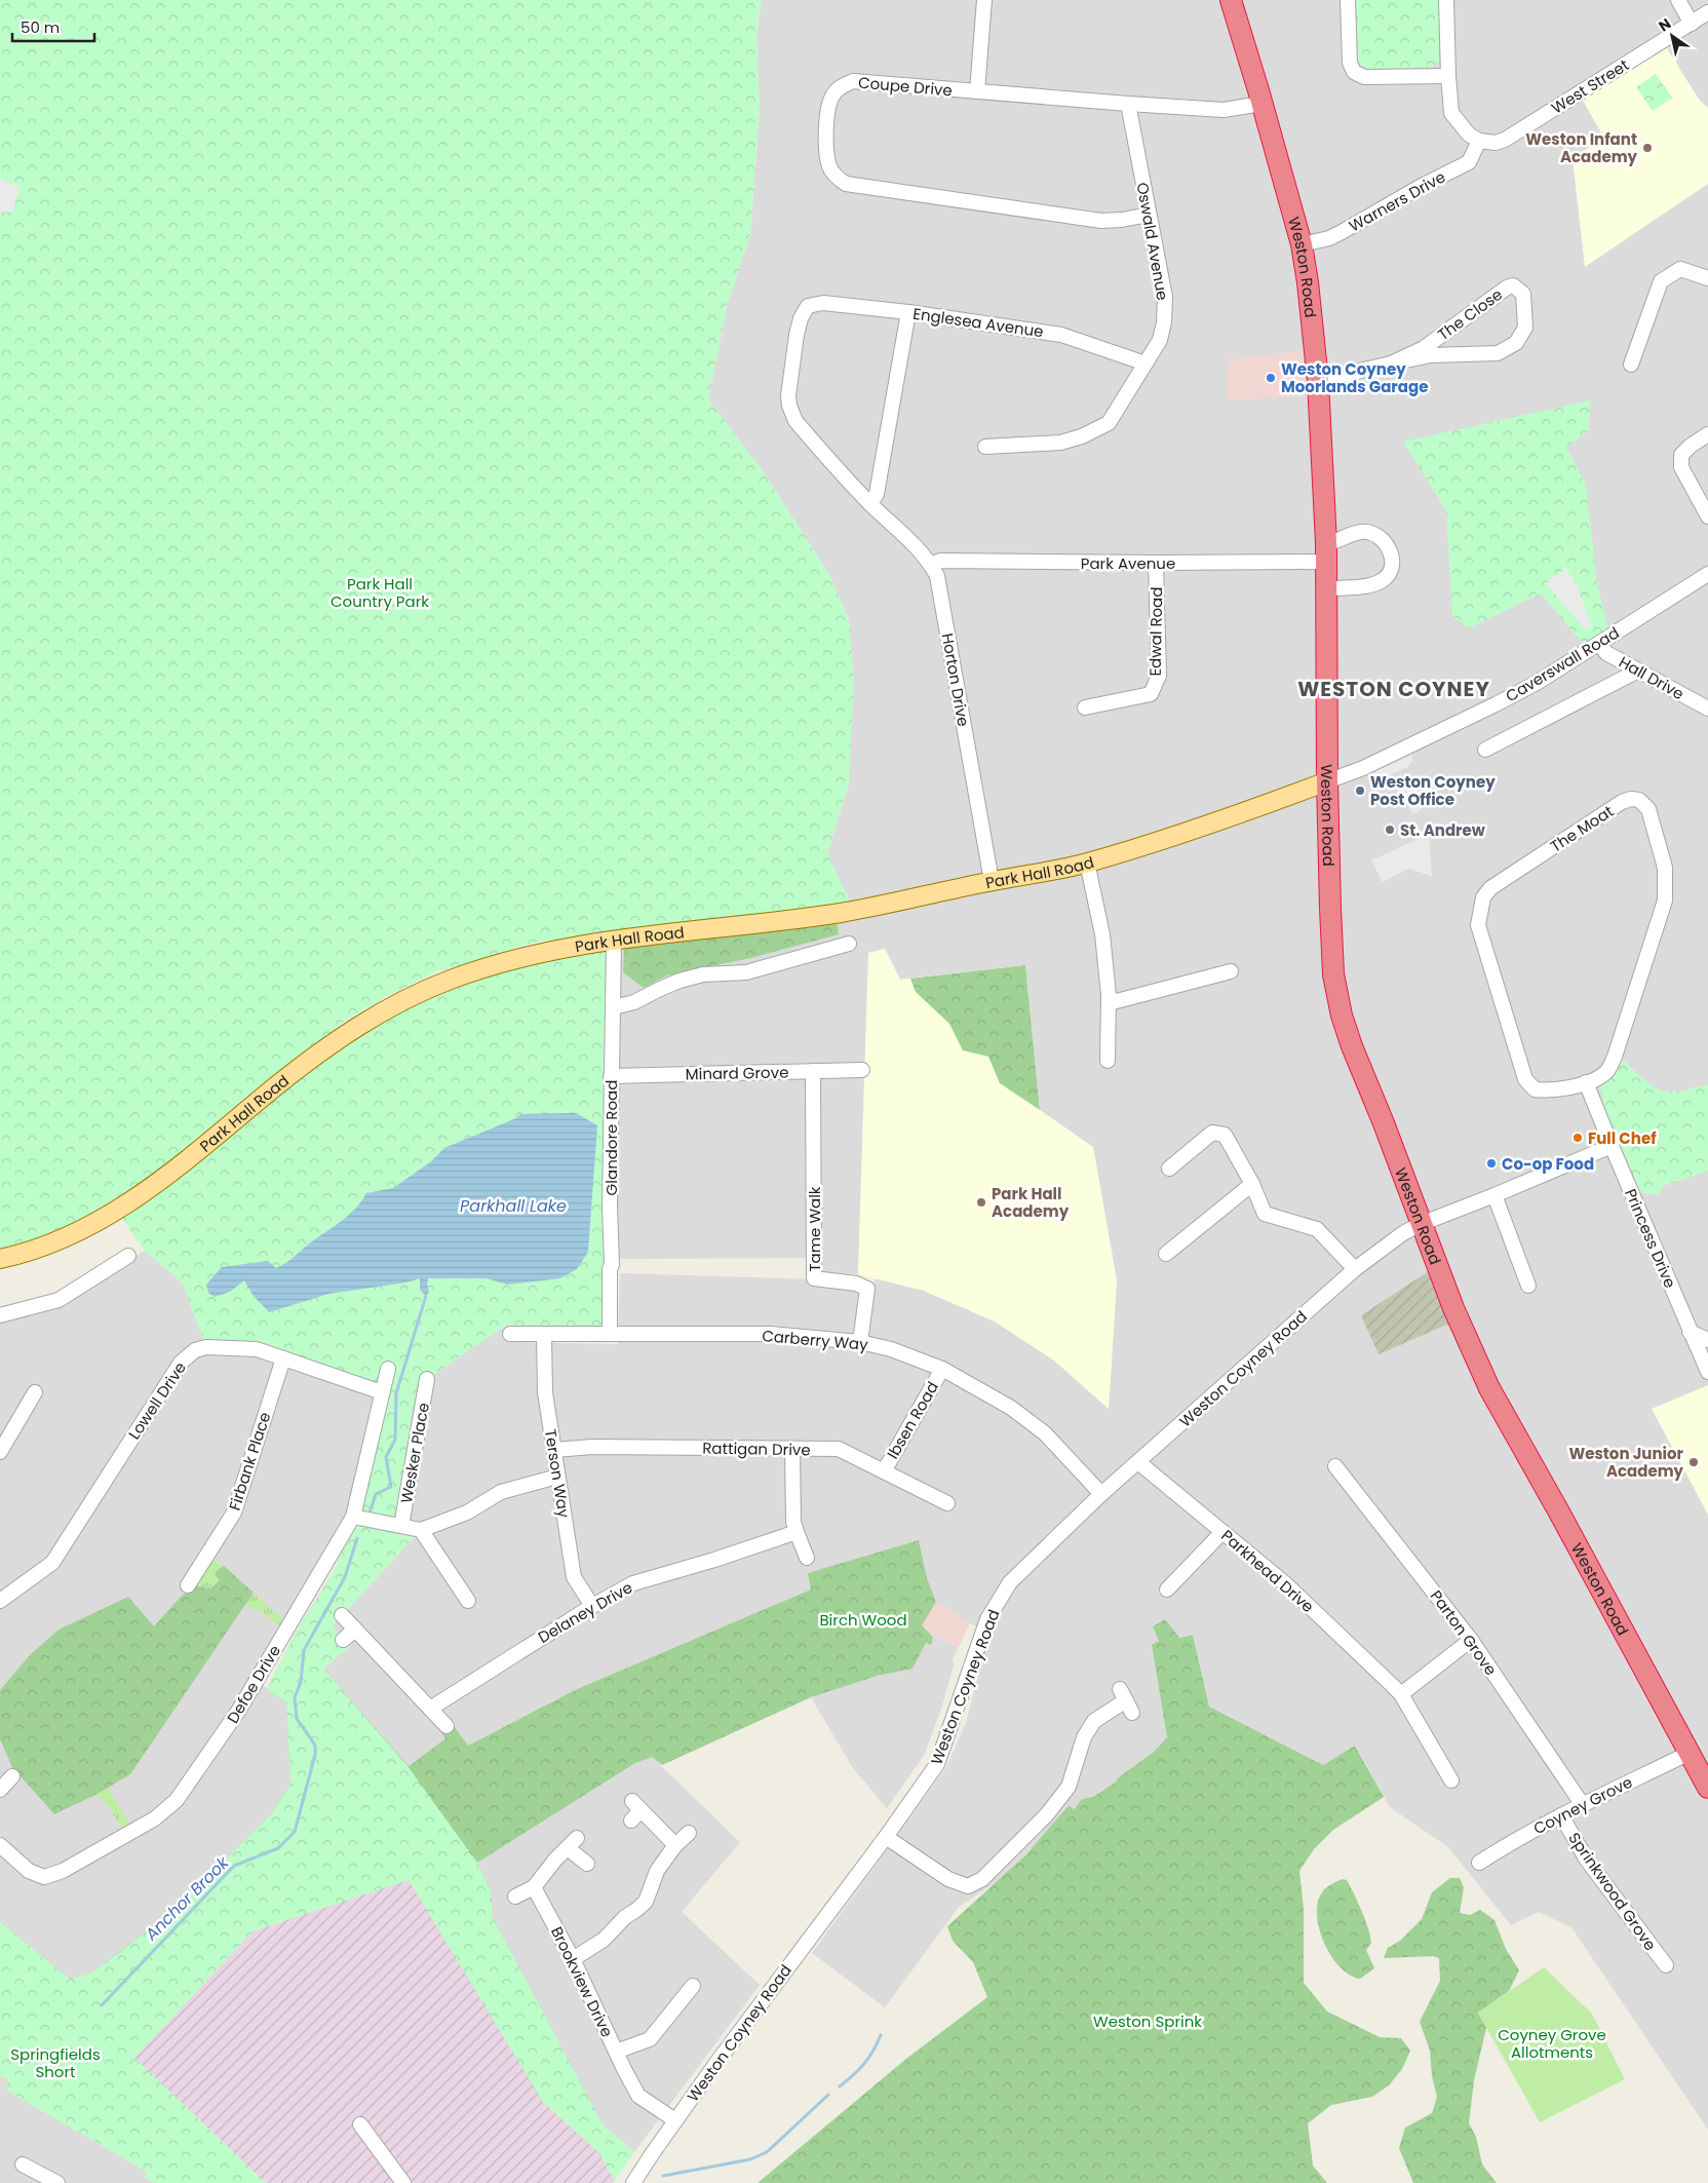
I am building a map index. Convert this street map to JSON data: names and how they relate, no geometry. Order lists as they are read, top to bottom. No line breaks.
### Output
{"streets":{"highway":["Weston Road"],"main road":["Park Hall Road"],"street":["Coupe Drive","West Street","Warners Drive","Oswald Avenue","The Close","Englesea Avenue","Park Avenue","Edwal Road","Caverswall Road","Hall Drive","Horton Drive","The Moat","Minard Grove","Glandore Road","Tame Walk","Princess Drive","Carberry Way","Weston Coyney Road","Lowell Drive","Ibsen Road","Rattigan Drive","Wesker Place","Firbank Place","Terson Way","Parkhead Drive","Delaney Drive","Parton Grove","Defoe Drive","Coyney Grove","Sprinkwood Grove","Brookview Drive"]},"crossings":[["Coupe Drive","Oswald Avenue"],["Coupe Drive","Weston Road"],["West Street","Warners Drive"],["Warners Drive","Weston Road"],["Oswald Avenue","Englesea Avenue"],["Weston Road","The Close"],["Weston Road","Park Avenue"],["Weston Road","Caverswall Road"],["Weston Road","Park Hall Road"],["Weston Road","Weston Coyney Road"],["Weston Road","Coyney Grove"],["Englesea Avenue","Horton Drive"],["Park Avenue","Edwal Road"],["Park Avenue","Horton Drive"],["Caverswall Road","Hall Drive"],["Caverswall Road","Park Hall Road"],["Horton Drive","Park Hall Road"],["The Moat","Princess Drive"],["Park Hall Road","Glandore Road"],["Minard Grove","Glandore Road"],["Minard Grove","Tame Walk"],["Glandore Road","Carberry Way"],["Tame Walk","Carberry Way"],["Princess Drive","Weston Coyney Road"],["Carberry Way","Weston Coyney Road"],["Carberry Way","Ibsen Road"],["Carberry Way","Terson Way"],["Weston Coyney Road","Parkhead Drive"],["Weston Coyney Road","Brookview Drive"],["Lowell Drive","Firbank Place"],["Lowell Drive","Defoe Drive"],["Ibsen Road","Rattigan Drive"],["Rattigan Drive","Terson Way"],["Terson Way","Delaney Drive"],["Parton Grove","Coyney Grove"],["Coyney Grove","Sprinkwood Grove"]],"districts":["WESTON COYNEY"],"water":["Parkhall Lake","Anchor Brook"],"parks":["Park Hall Country Park","Birch Wood","Weston Sprink","Coyney Grove Allotments","Springfields Short"],"places":["Weston Infant Academy","Weston Coyney Moorlands Garage","Weston Coyney Post Office","St. Andrew","Full Chef","Co-op Food","Park Hall Academy","Weston Junior Academy"],"scale_bar":"50 m","north":"top left"}
